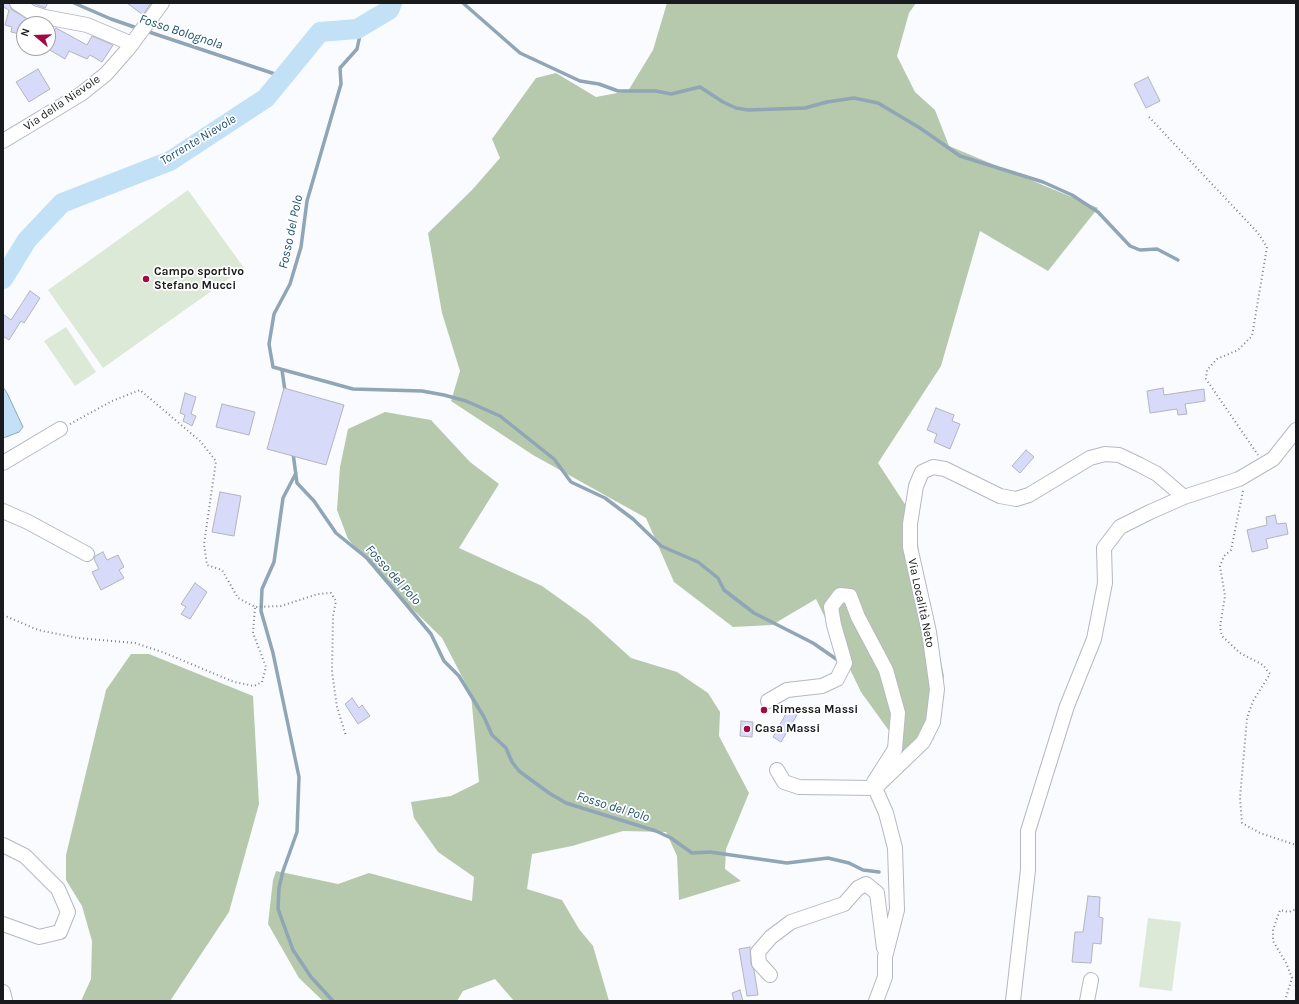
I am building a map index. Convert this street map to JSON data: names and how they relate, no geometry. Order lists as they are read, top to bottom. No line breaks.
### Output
{"streets":{"street":["Via della Nievole","Via Località Neto"]},"water":["Fosso Bolognola","Torrente Nievole","Fosso del Polo"],"places":["Campo sportivo Stefano Mucci","Rimessa Massi","Casa Massi"],"north":"left"}
